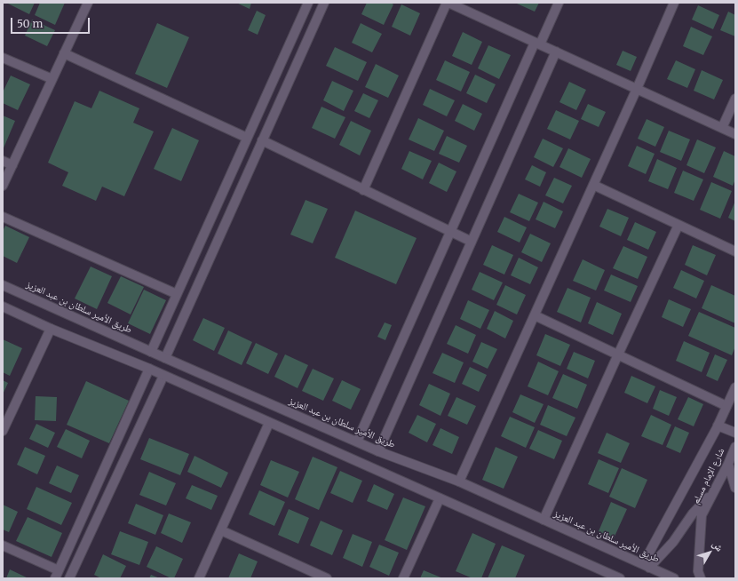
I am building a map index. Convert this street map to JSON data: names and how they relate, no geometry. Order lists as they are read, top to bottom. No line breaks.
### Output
{"streets":{"street":["طريق الأمير سلطان بن عبد العزيز","شارع الإمام مسلم"]},"scale_bar":"50 m","north":"top right"}
